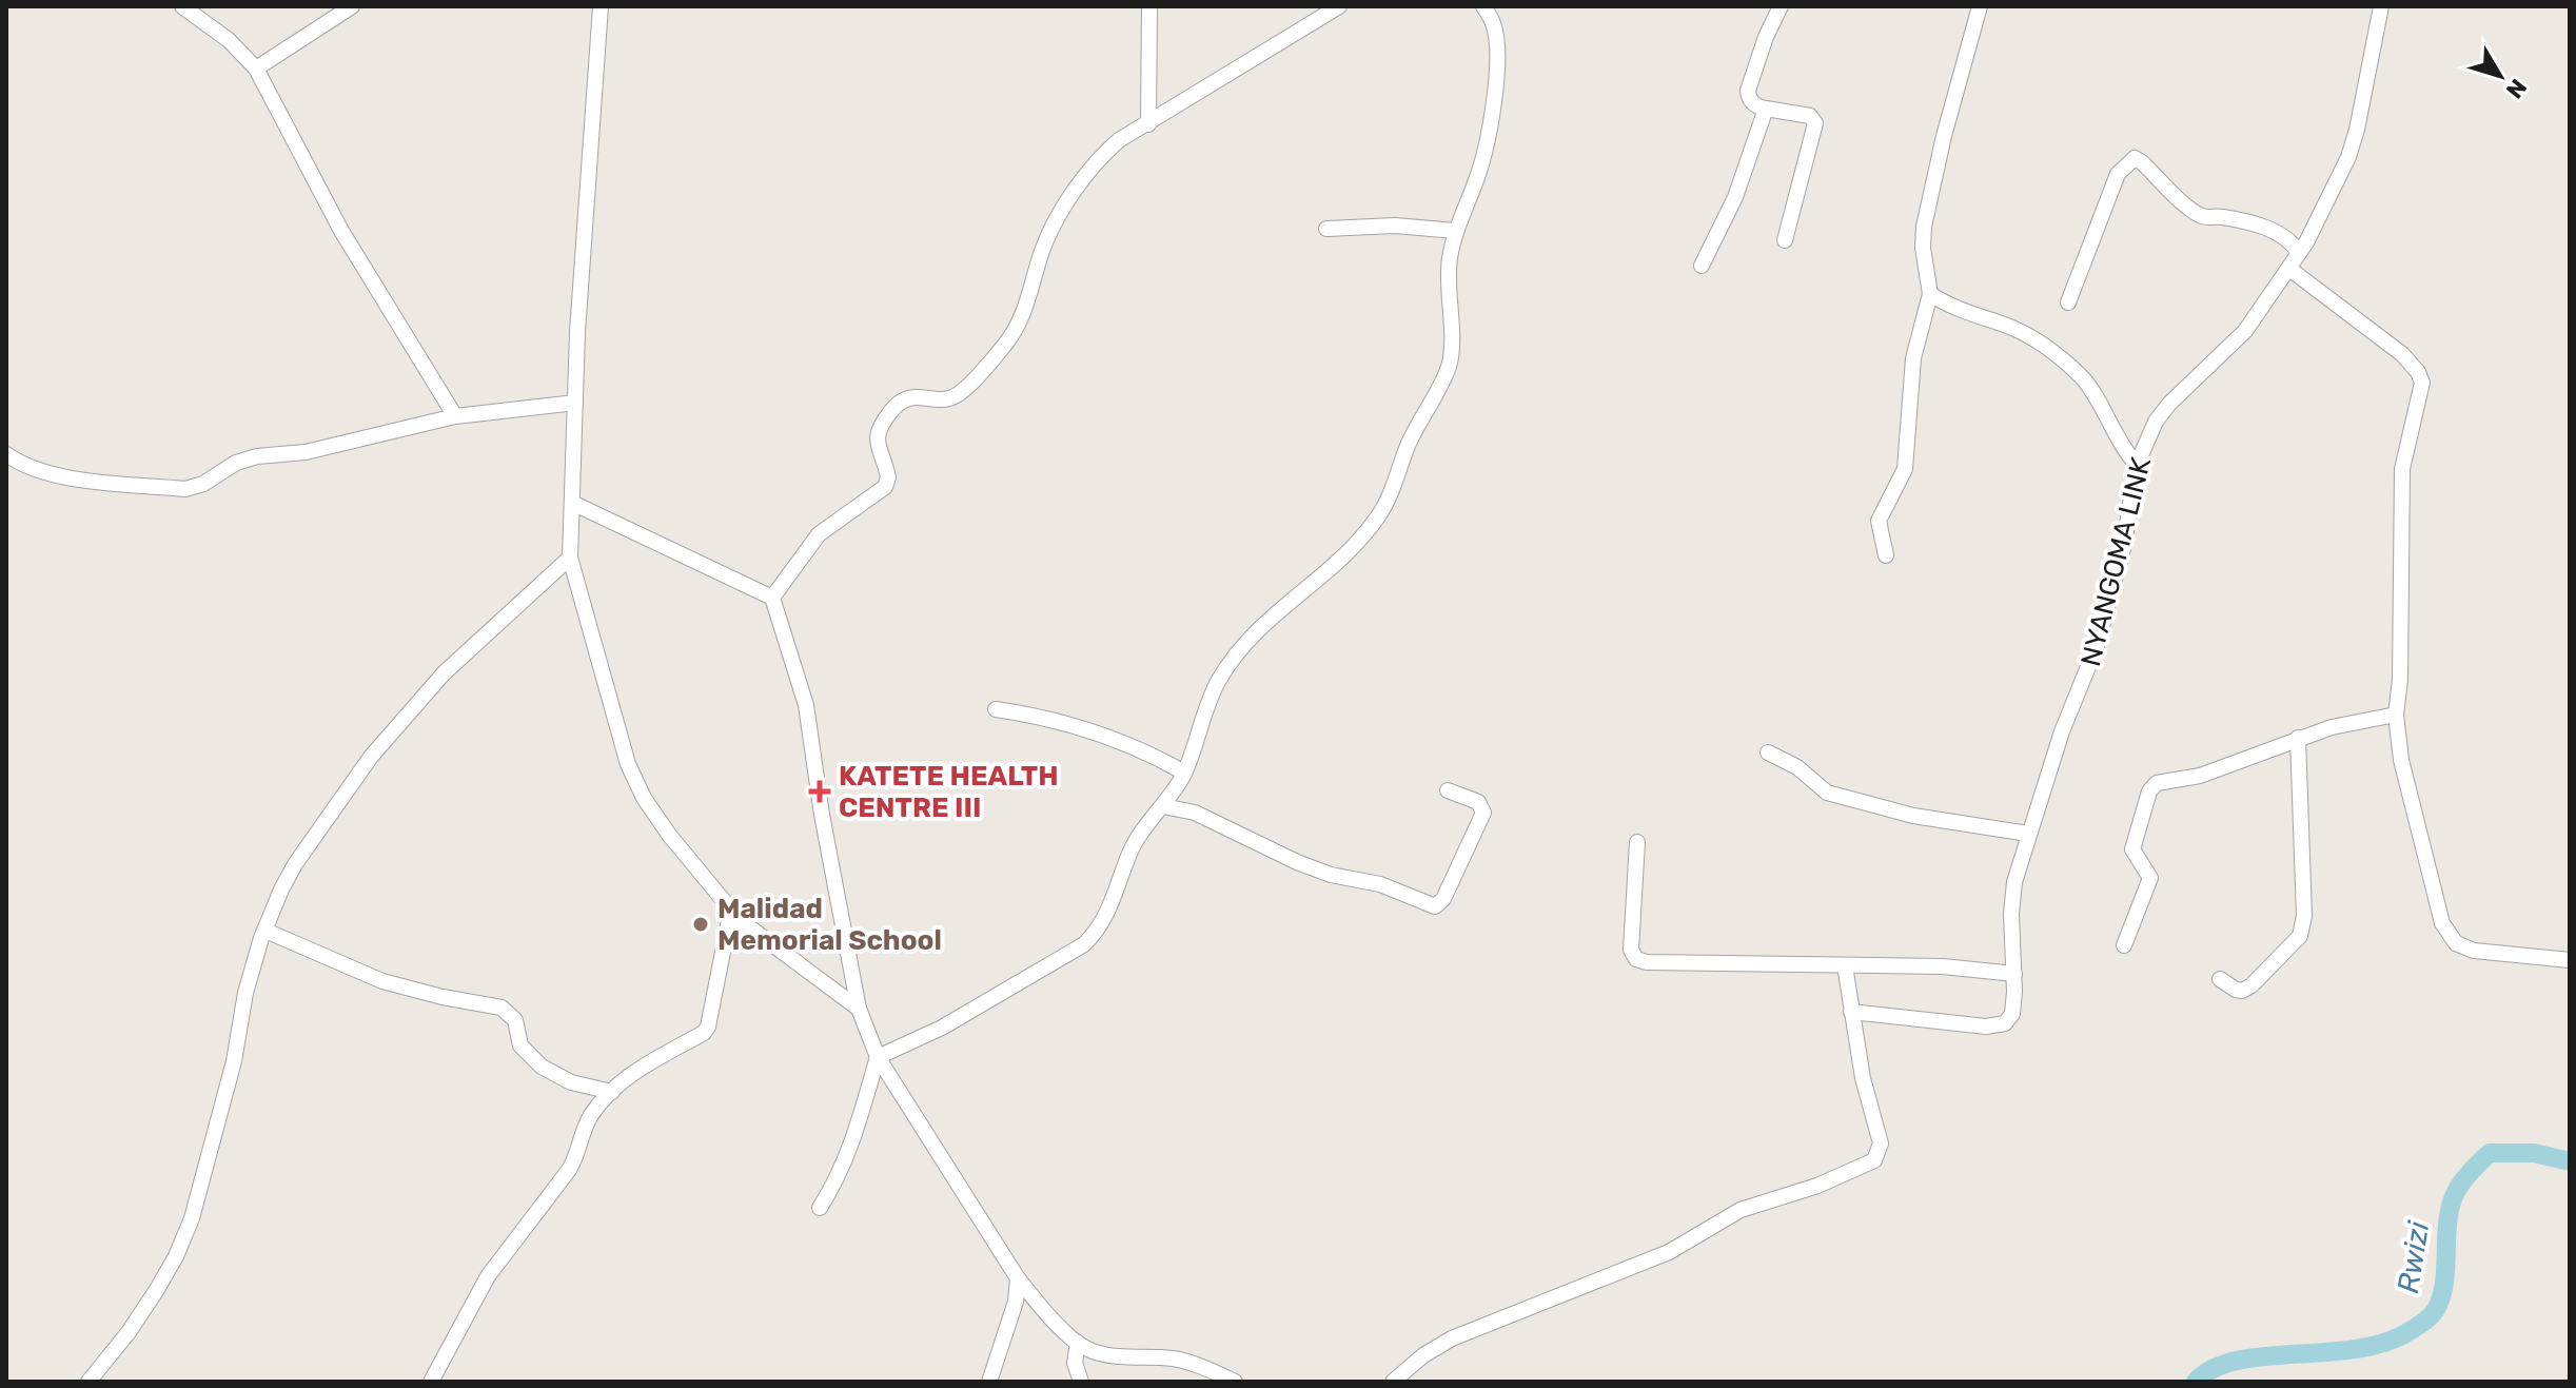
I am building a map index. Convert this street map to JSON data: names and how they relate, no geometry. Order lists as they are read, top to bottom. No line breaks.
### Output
{"streets":{"street":["NYANGOMA LINK"]},"water":["Rwizi"],"places":{"health":["KATETE HEALTH CENTRE III"],"other":["Malidad Memorial School"]},"north":"bottom right"}
